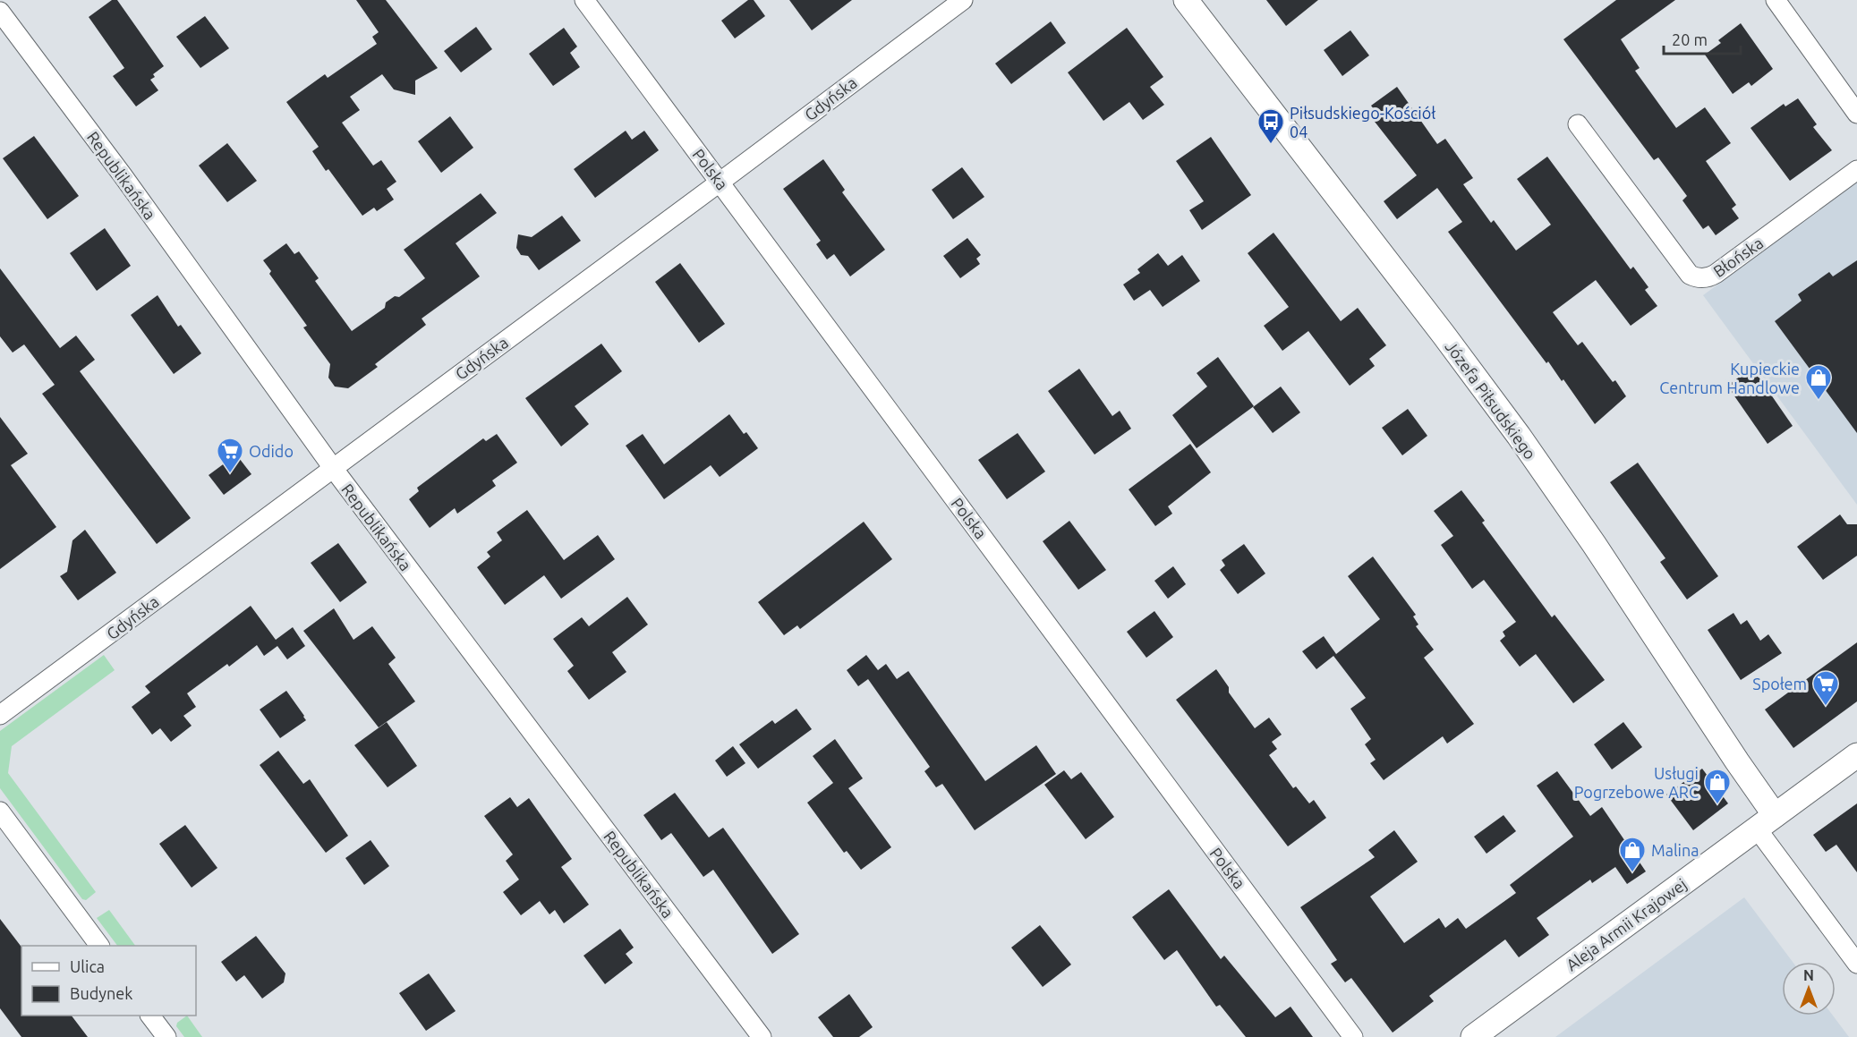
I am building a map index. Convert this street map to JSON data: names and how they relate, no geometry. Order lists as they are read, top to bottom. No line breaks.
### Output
{"streets":{"street":["Gdyńska","Polska","Republikańska","Błońska","Józefa Piłsudskiego","Aleja Armii Krajowej"]},"crossings":[["Gdyńska","Polska"],["Gdyńska","Republikańska"],["Józefa Piłsudskiego","Aleja Armii Krajowej"]],"places":{"bus stop":["Piłsudskiego-Kościół 04"],"shop":["Kupieckie Centrum Handlowe","Usługi Pogrzebowe ARC","Malina"],"supermarket":["Odido","Społem"]},"legend":["Ulica","Budynek"],"scale_bar":"20 m","north":"top"}
